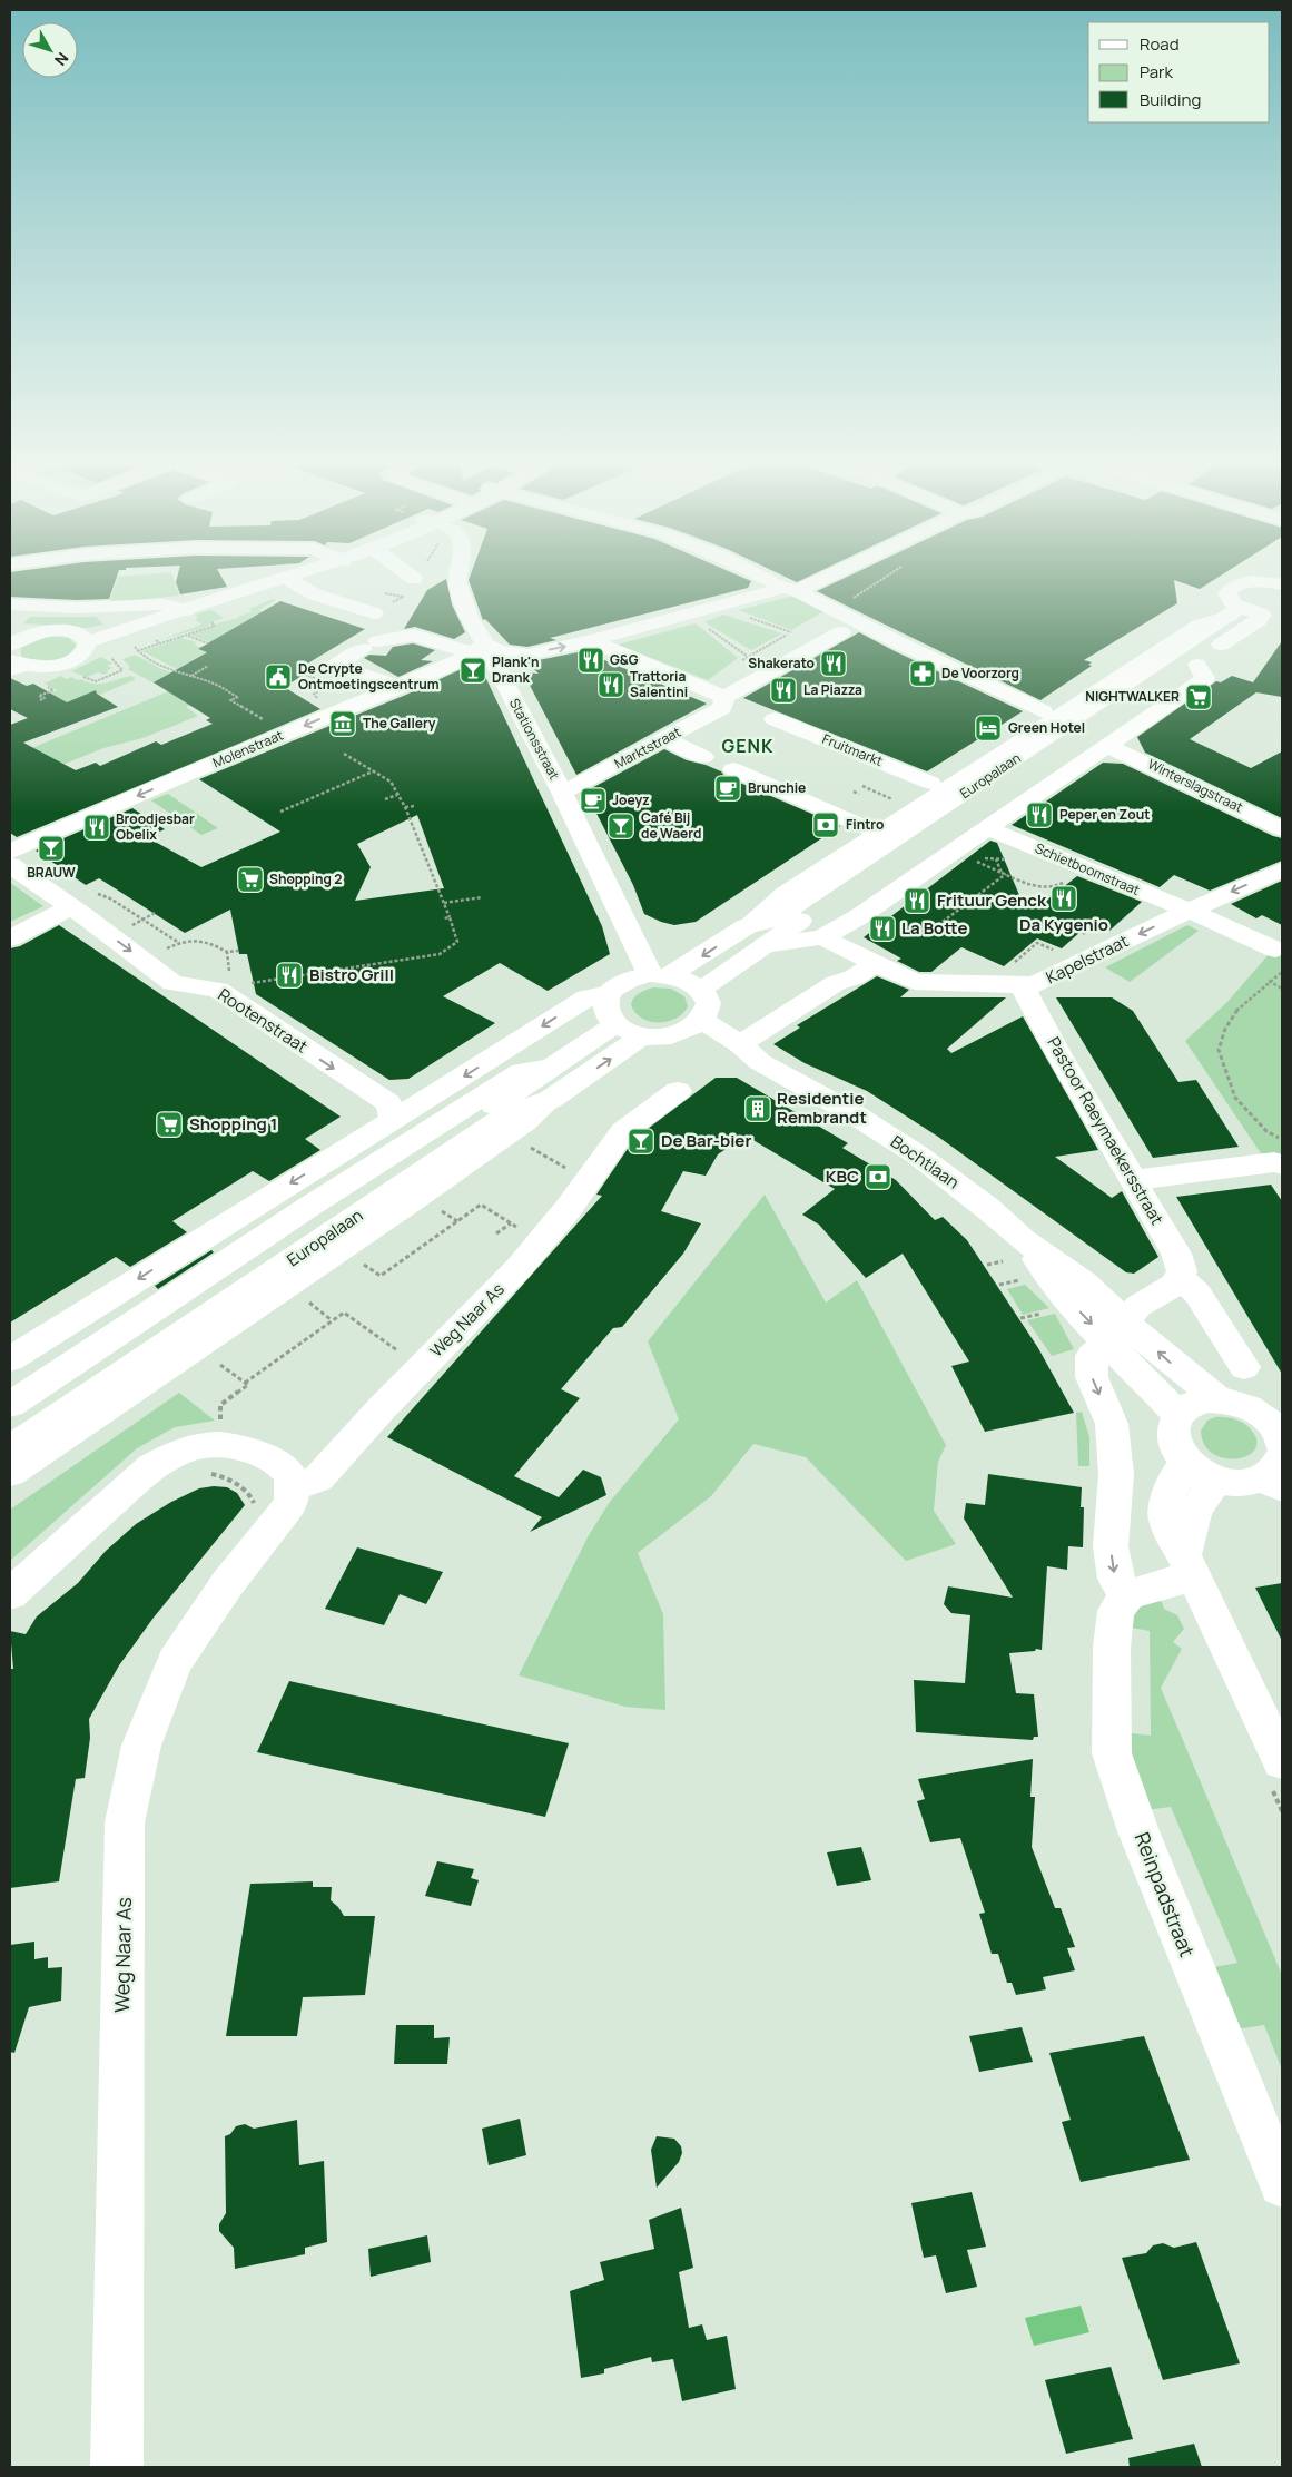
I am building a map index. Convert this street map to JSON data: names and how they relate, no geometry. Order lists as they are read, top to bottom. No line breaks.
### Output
{"streets":{"street":["Stationsstraat","Marktstraat","Molenstraat","Fruitmarkt","Europalaan","Winterslagstraat","Schietboomstraat","Kapelstraat","Rootenstraat","Pastoor Raeymaekersstraat","Bochtlaan","Weg Naar As","Reinpadstraat"]},"crossings":[["Stationsstraat","Marktstraat"],["Stationsstraat","Molenstraat"],["Stationsstraat","Europalaan"],["Stationsstraat","Bochtlaan"],["Fruitmarkt","Europalaan"],["Europalaan","Winterslagstraat"],["Europalaan","Schietboomstraat"],["Europalaan","Kapelstraat"],["Europalaan","Bochtlaan"],["Schietboomstraat","Kapelstraat"],["Kapelstraat","Pastoor Raeymaekersstraat"]],"one_way":["Rootenstraat"],"districts":["GENK"],"places":{"restaurant":["G&G","Shakerato","Trattoria Salentini","La Piazza","Peper en Zout","Broodjesbar Obelix","Da Kygenio","Frituur Genck","La Botte","Bistro Grill"],"bar":["Plank'n Drank","Café Bij de Waerd","BRAUW","De Bar-bier"],"pharmacy":["De Voorzorg"],"public building":["De Crypte Ontmoetingscentrum"],"supermarket":["NIGHTWALKER","Shopping 2","Shopping 1"],"museum":["The Gallery"],"hotel":["Green Hotel"],"cafe":["Brunchie","Joeyz"],"bank":["Fintro","KBC"],"building":["Residentie Rembrandt"]},"legend":["Road","Park","Building"],"north":"bottom right"}
